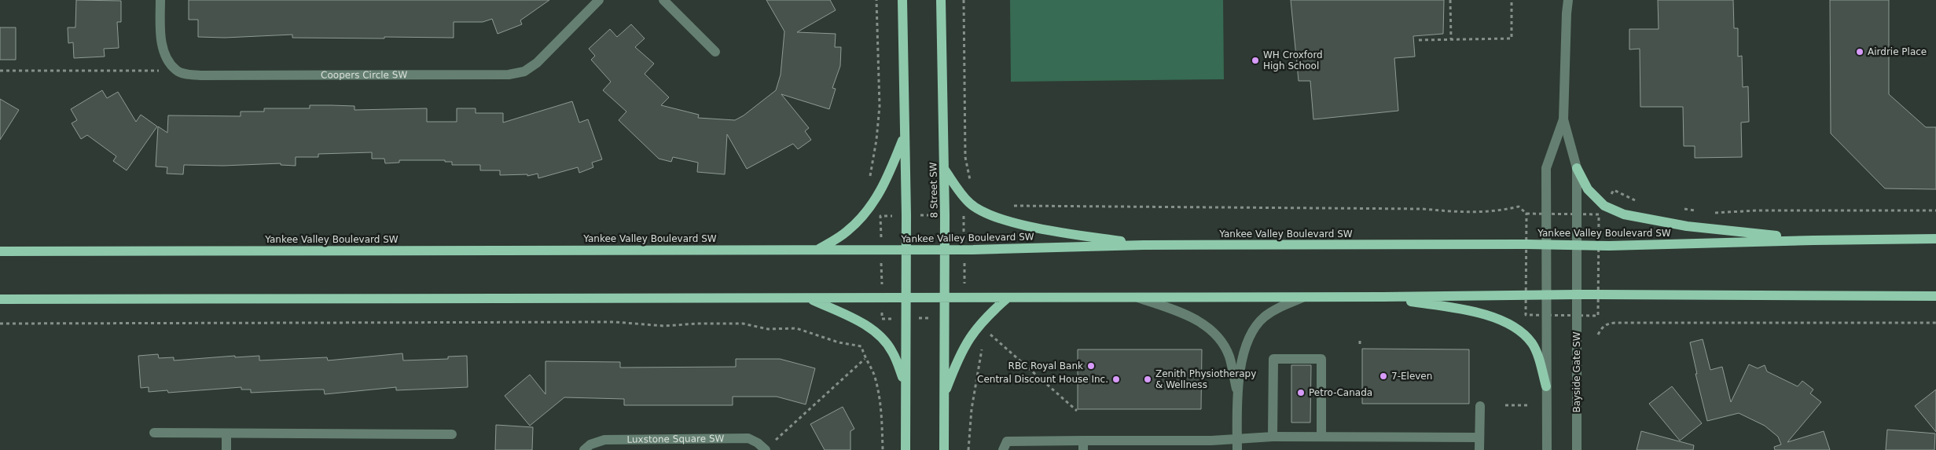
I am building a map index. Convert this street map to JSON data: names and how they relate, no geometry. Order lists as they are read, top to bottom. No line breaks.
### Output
{"streets":{"main road":["8 Street SW","Yankee Valley Boulevard SW"],"street":["Coopers Circle SW","Bayside Gate SW","Luxstone Square SW"]},"crossings":[["8 Street SW","Yankee Valley Boulevard SW"],["Yankee Valley Boulevard SW","Bayside Gate SW"]],"places":["Airdrie Place","WH Croxford High School","RBC Royal Bank","7-Eleven","Central Discount House Inc.","Zenith Physiotherapy & Wellness","Petro-Canada"]}
